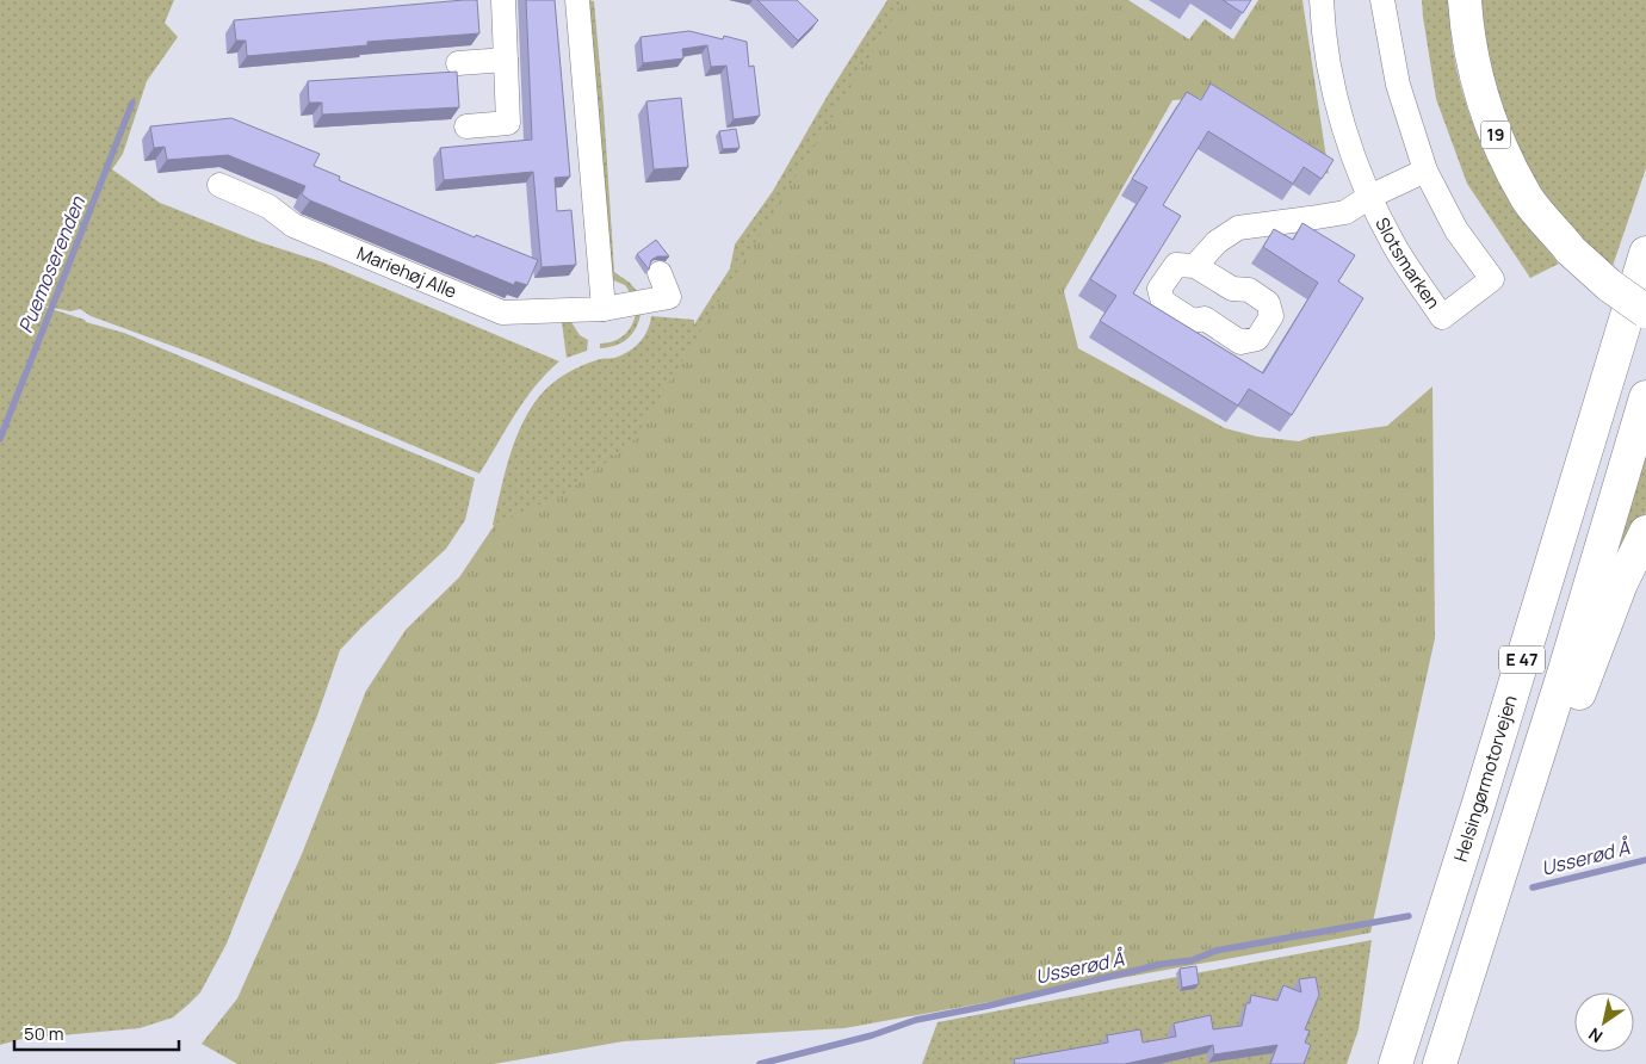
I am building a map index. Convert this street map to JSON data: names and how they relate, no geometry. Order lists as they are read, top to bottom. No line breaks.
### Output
{"streets":{"highway":["19","E 47","Helsingørmotorvejen"],"street":["Slotsmarken","Mariehøj Alle"]},"water":["Puemoserenden","Usserød Å"],"scale_bar":"50 m","north":"bottom left"}
